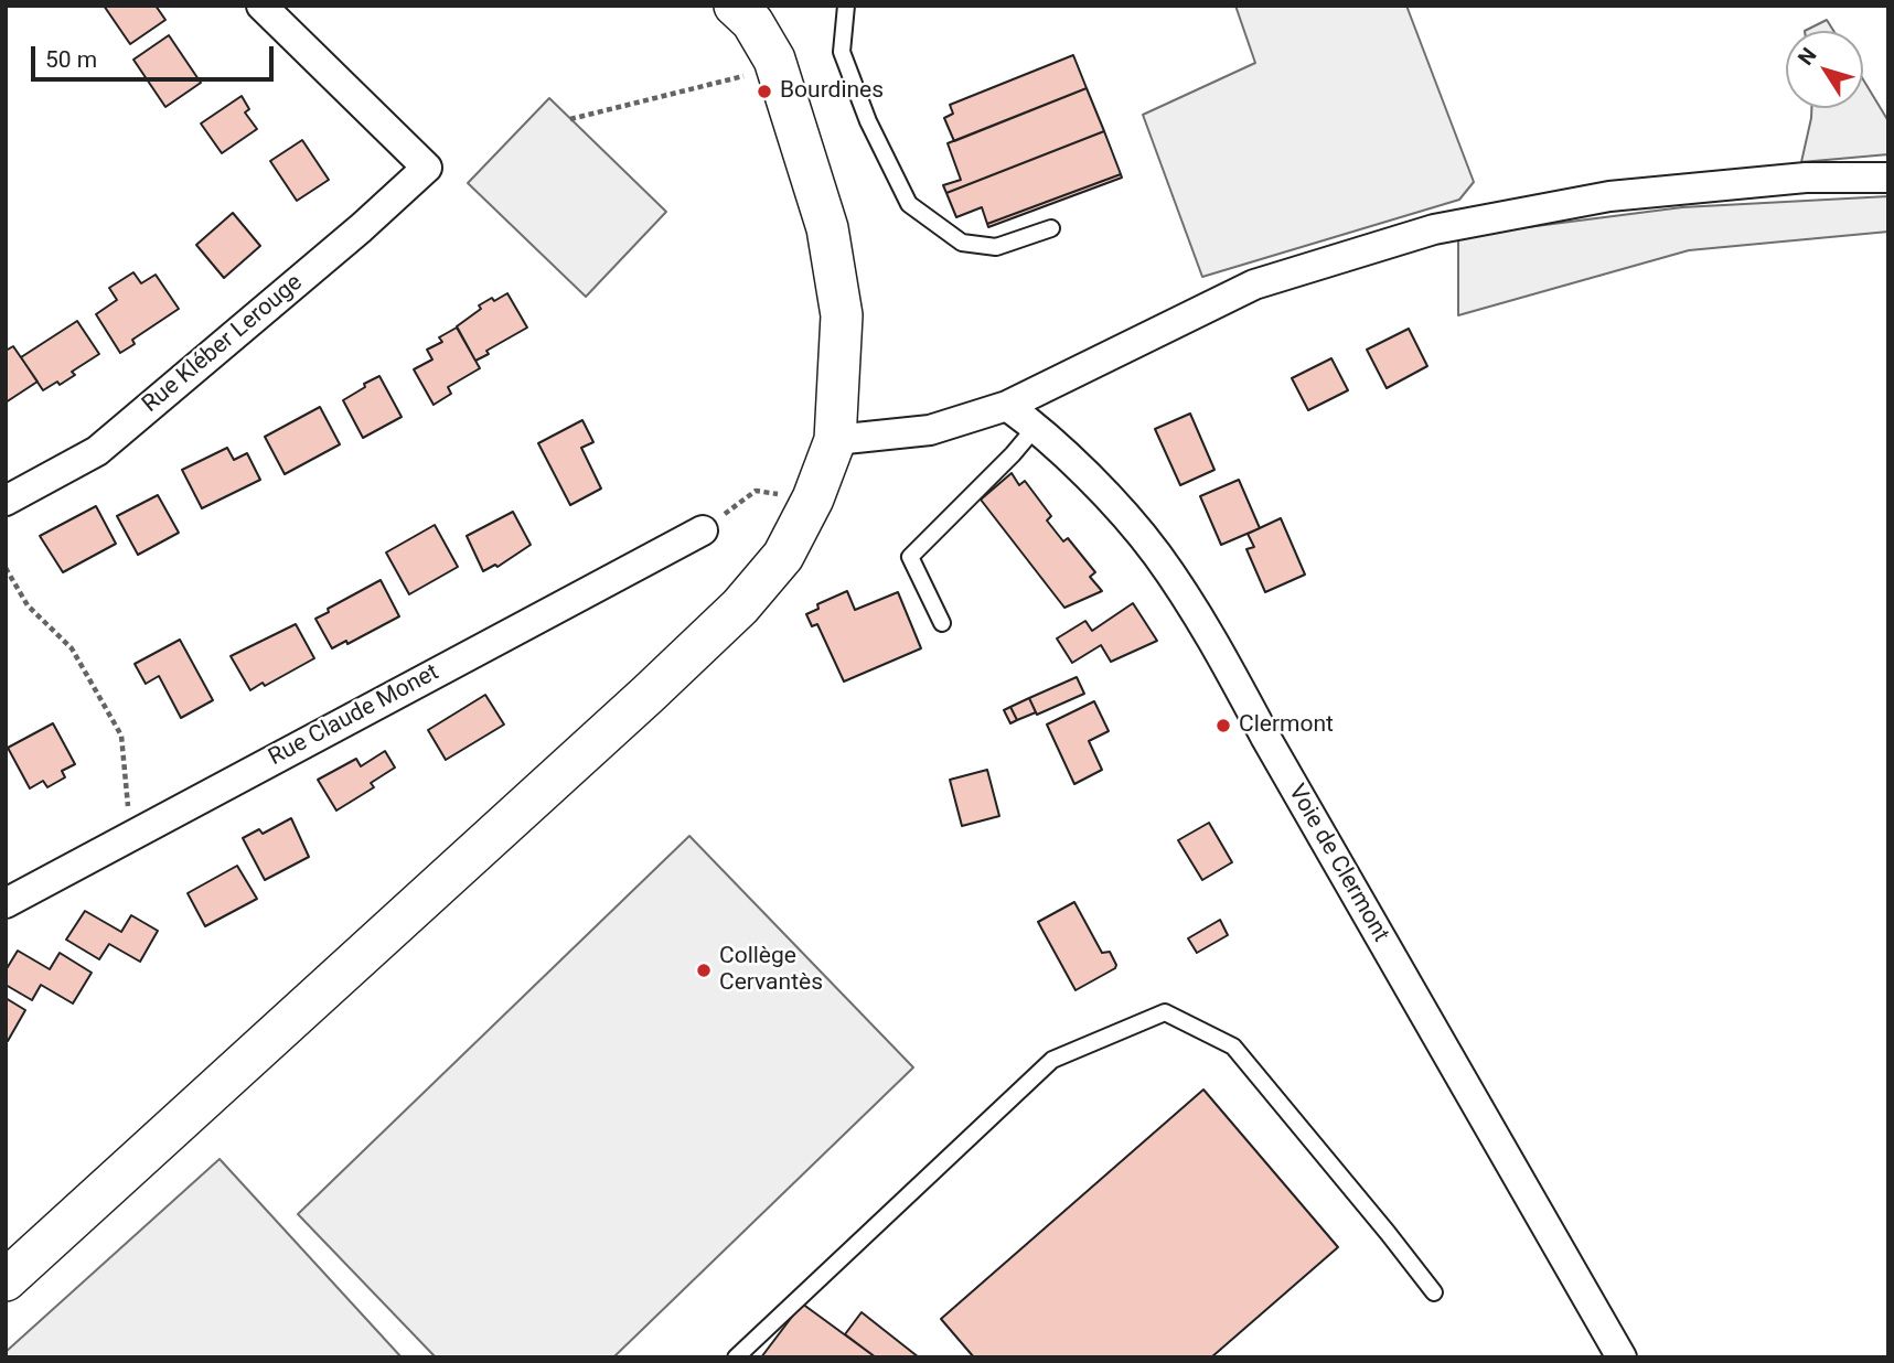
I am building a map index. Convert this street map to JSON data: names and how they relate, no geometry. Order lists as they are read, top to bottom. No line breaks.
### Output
{"streets":{"street":["Rue Kléber Lerouge","Rue Claude Monet","Voie de Clermont"]},"places":["Bourdines","Clermont","Collège Cervantès"],"scale_bar":"50 m","north":"top left"}
